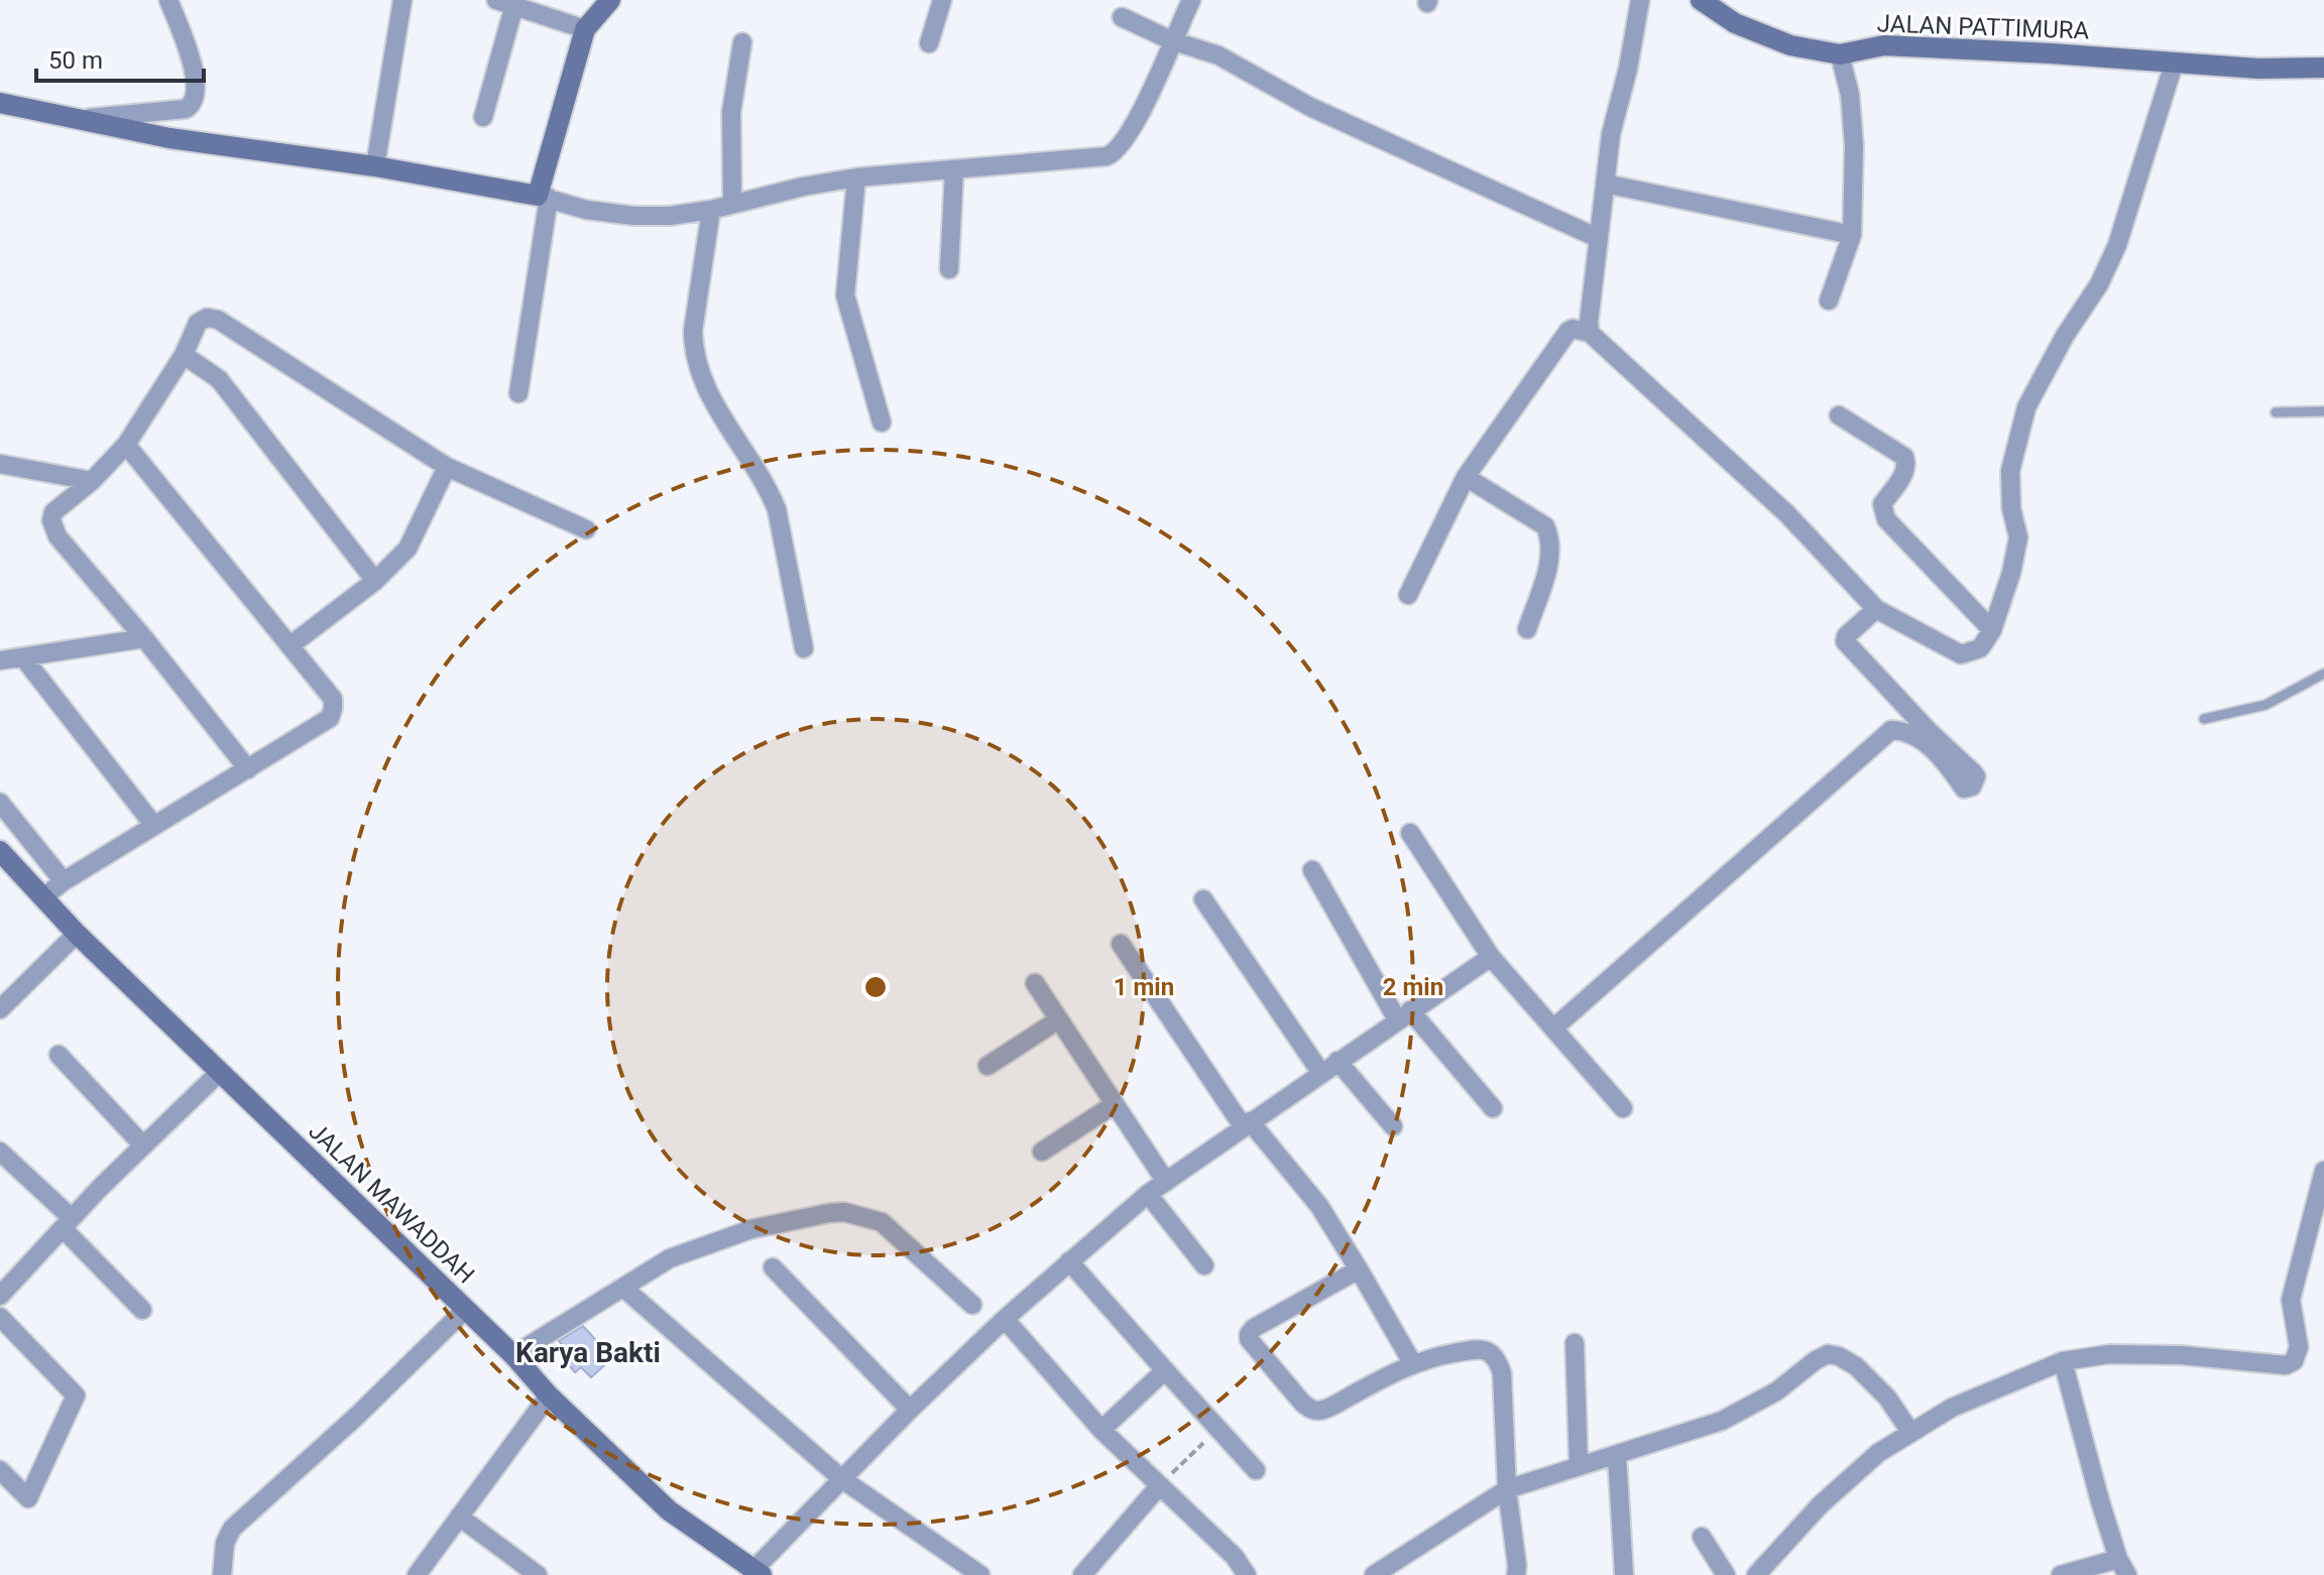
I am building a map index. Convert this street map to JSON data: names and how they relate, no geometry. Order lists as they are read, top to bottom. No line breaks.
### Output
{"streets":{"street":["JALAN PATTIMURA","JALAN MAWADDAH"]},"districts":["Karya Bakti"],"scale_bar":"50 m","rings":["1 min","2 min"]}
